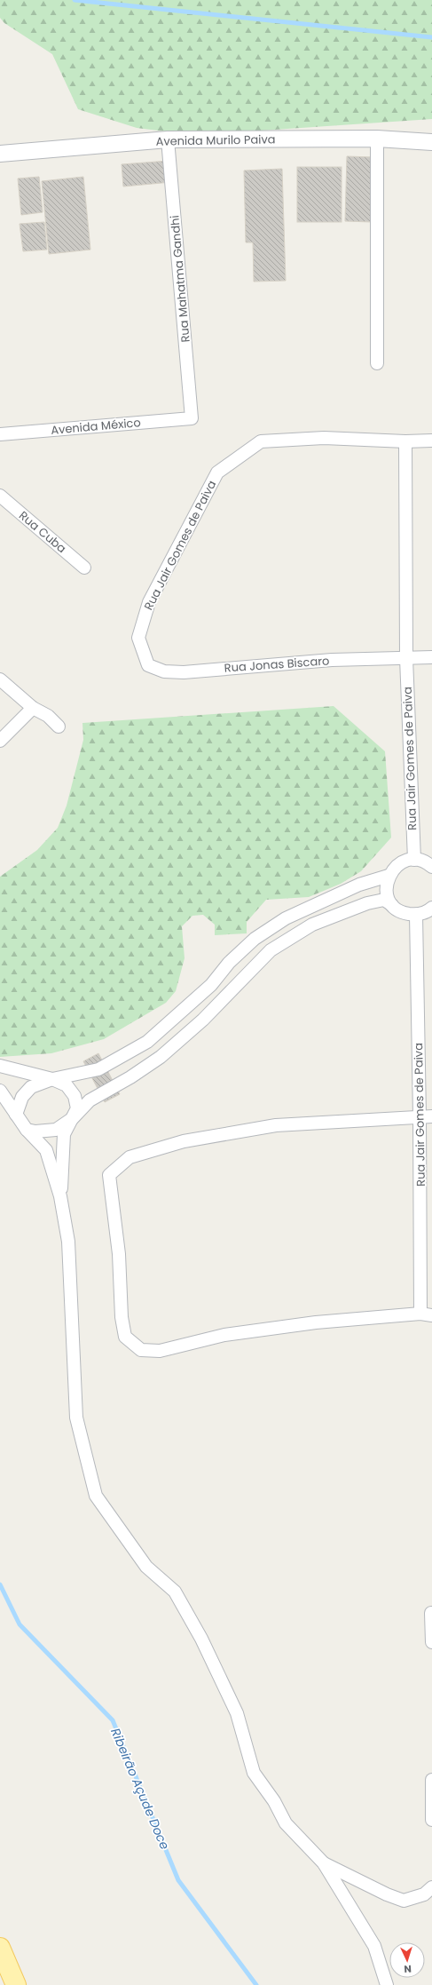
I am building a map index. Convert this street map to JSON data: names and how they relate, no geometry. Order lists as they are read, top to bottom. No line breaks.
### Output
{"streets":{"street":["Avenida Murilo Paiva","Rua Mahatma Gandhi","Avenida México","Rua Cuba","Rua Jair Gomes de Paiva","Rua Jonas Biscaro"]},"crossings":[["Avenida Murilo Paiva","Rua Mahatma Gandhi"],["Rua Mahatma Gandhi","Avenida México"],["Rua Jair Gomes de Paiva","Rua Jonas Biscaro"]],"water":["Ribeirão Açude Doce"],"north":"bottom"}
